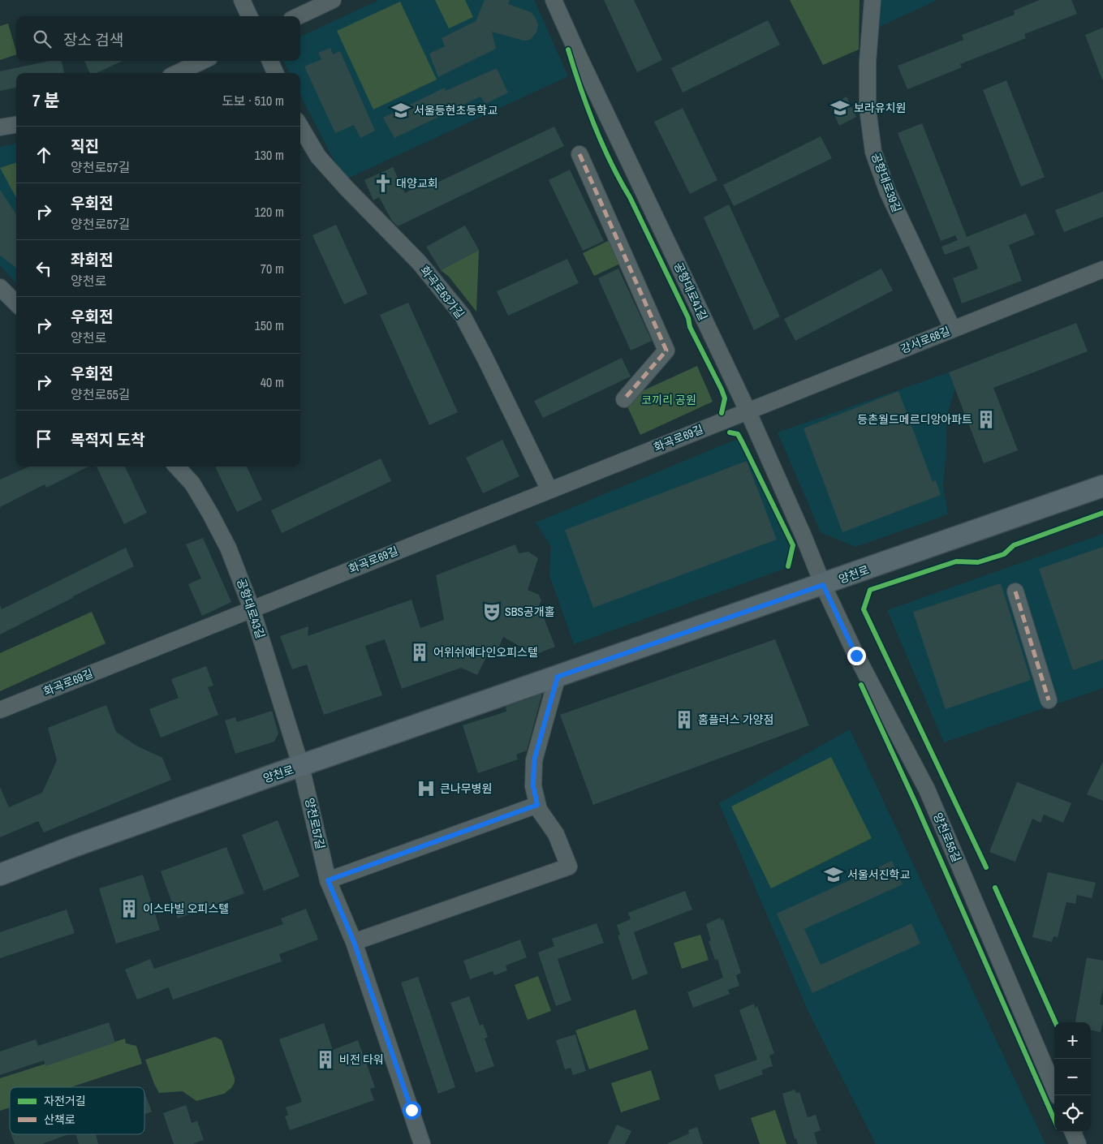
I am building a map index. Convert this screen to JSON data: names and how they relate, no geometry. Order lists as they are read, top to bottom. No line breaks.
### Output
{"streets":{"main road":["양천로"],"street":["공항대로39길","공항대로41길","화곡로63가길","강서로68길","화곡로69길","공항대로43길","양천로57길","양천로55길"]},"crossings":[["공항대로39길","강서로68길"],["공항대로41길","강서로68길"],["공항대로41길","화곡로69길"],["공항대로41길","양천로"],["공항대로41길","양천로55길"],["화곡로63가길","화곡로69길"],["강서로68길","화곡로69길"],["화곡로69길","공항대로43길"],["양천로","공항대로43길"],["양천로","양천로57길"],["양천로","양천로55길"],["공항대로43길","양천로57길"]],"parks":["코끼리 공원"],"places":{"school or university":["보라유치원","서울등현초등학교","서울서진학교"],"church":["대양교회"],"building":["등촌월드메르디앙아파트","어위쉬예다인오피스텔","홈플러스 가양점","이스타빌 오피스텔","비전 타워"],"theatre":["SBS공개홀"],"hospital":["큰나무병원"]},"legend":["자전거길","산책로"],"page":{"search":"장소 검색","heading":["7 분","도보 · 510 m"],"list":[["직진","양천로57길","130 m"],["우회전","양천로57길","120 m"],["좌회전","양천로","70 m"],["우회전","양천로","150 m"],["우회전","양천로55길","40 m"],"목적지 도착"],"map_buttons":["+","−"]}}
